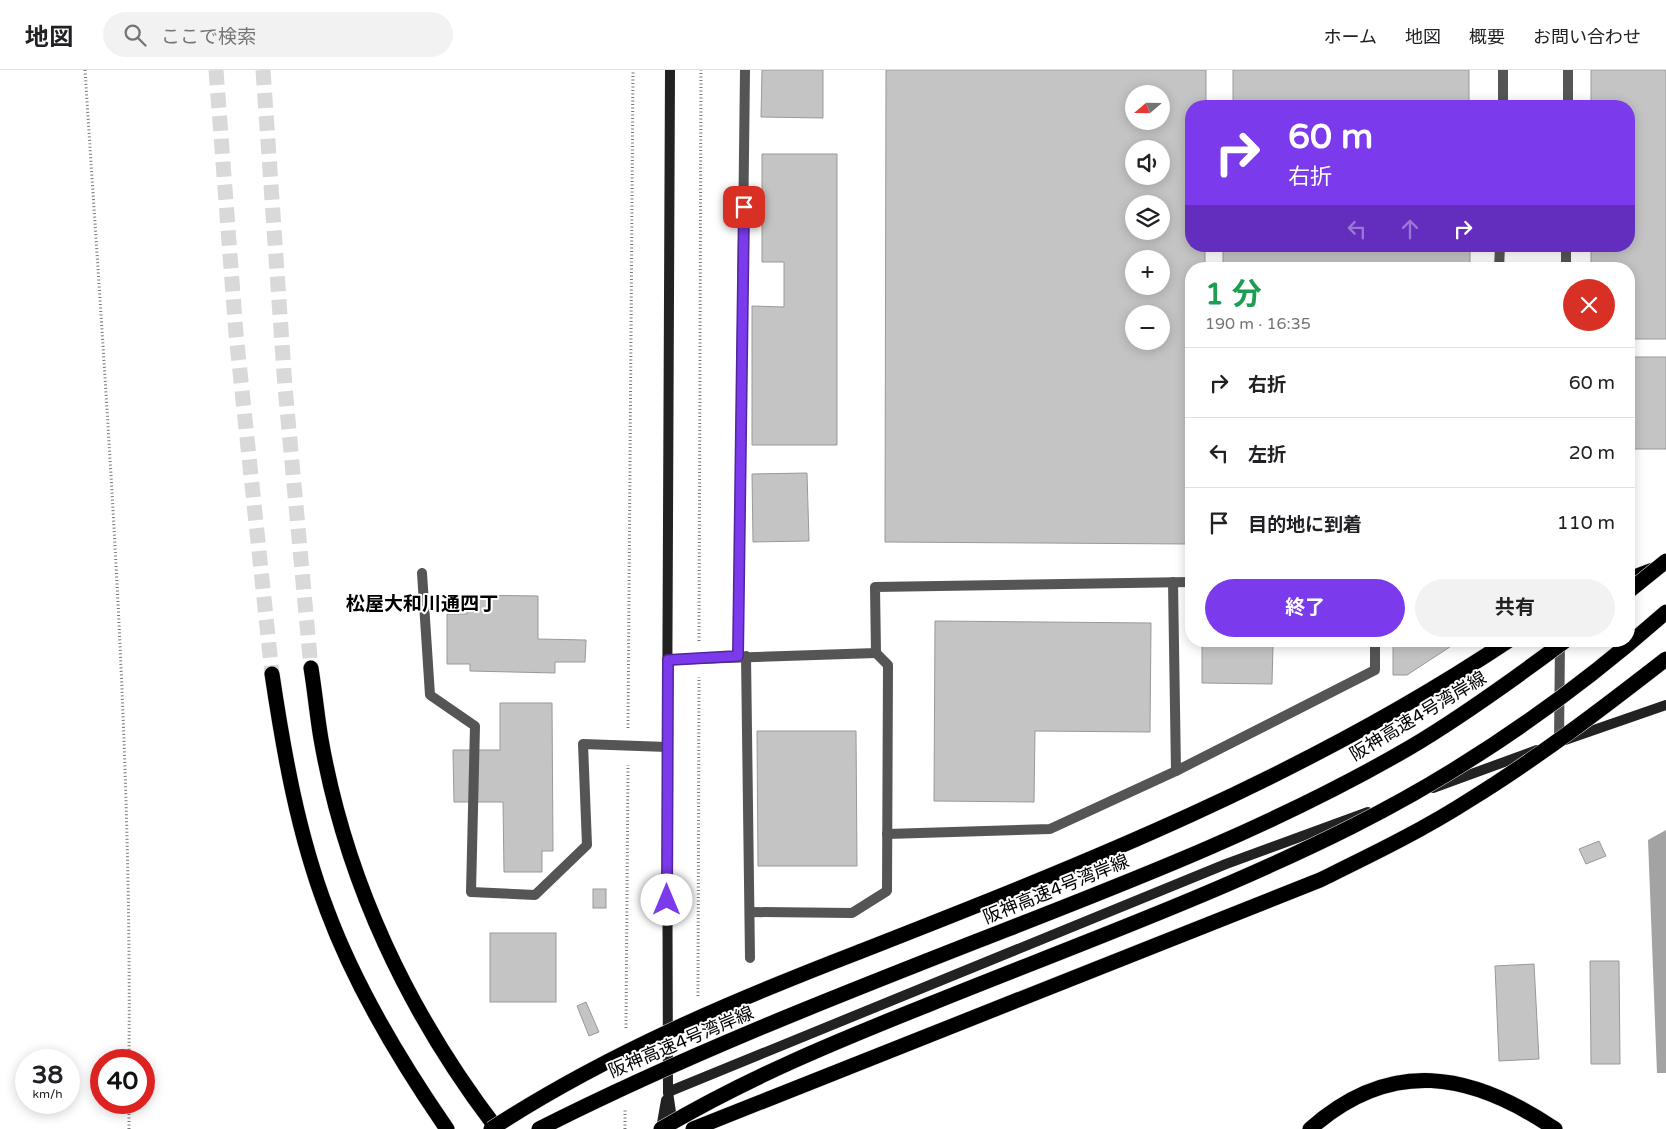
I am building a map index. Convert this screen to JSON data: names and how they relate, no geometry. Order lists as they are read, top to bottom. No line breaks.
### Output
{"streets":{"highway":["阪神高速4号湾岸線"]},"districts":["松屋大和川通四丁"],"north":"left","page":{"header":"地図","search":"ここで検索","nav":["ホーム","地図","概要","お問い合わせ"],"map_buttons":["+","−"],"turn":["60 m","右折"],"heading":["1 分","190 m · 16:35"],"list":[{"name":"右折","value":"60 m"},{"name":"左折","value":"20 m"},{"name":"目的地に到着","value":"110 m"}],"buttons":["終了","共有"],"speed":"38 km/h","limit":"40"}}
